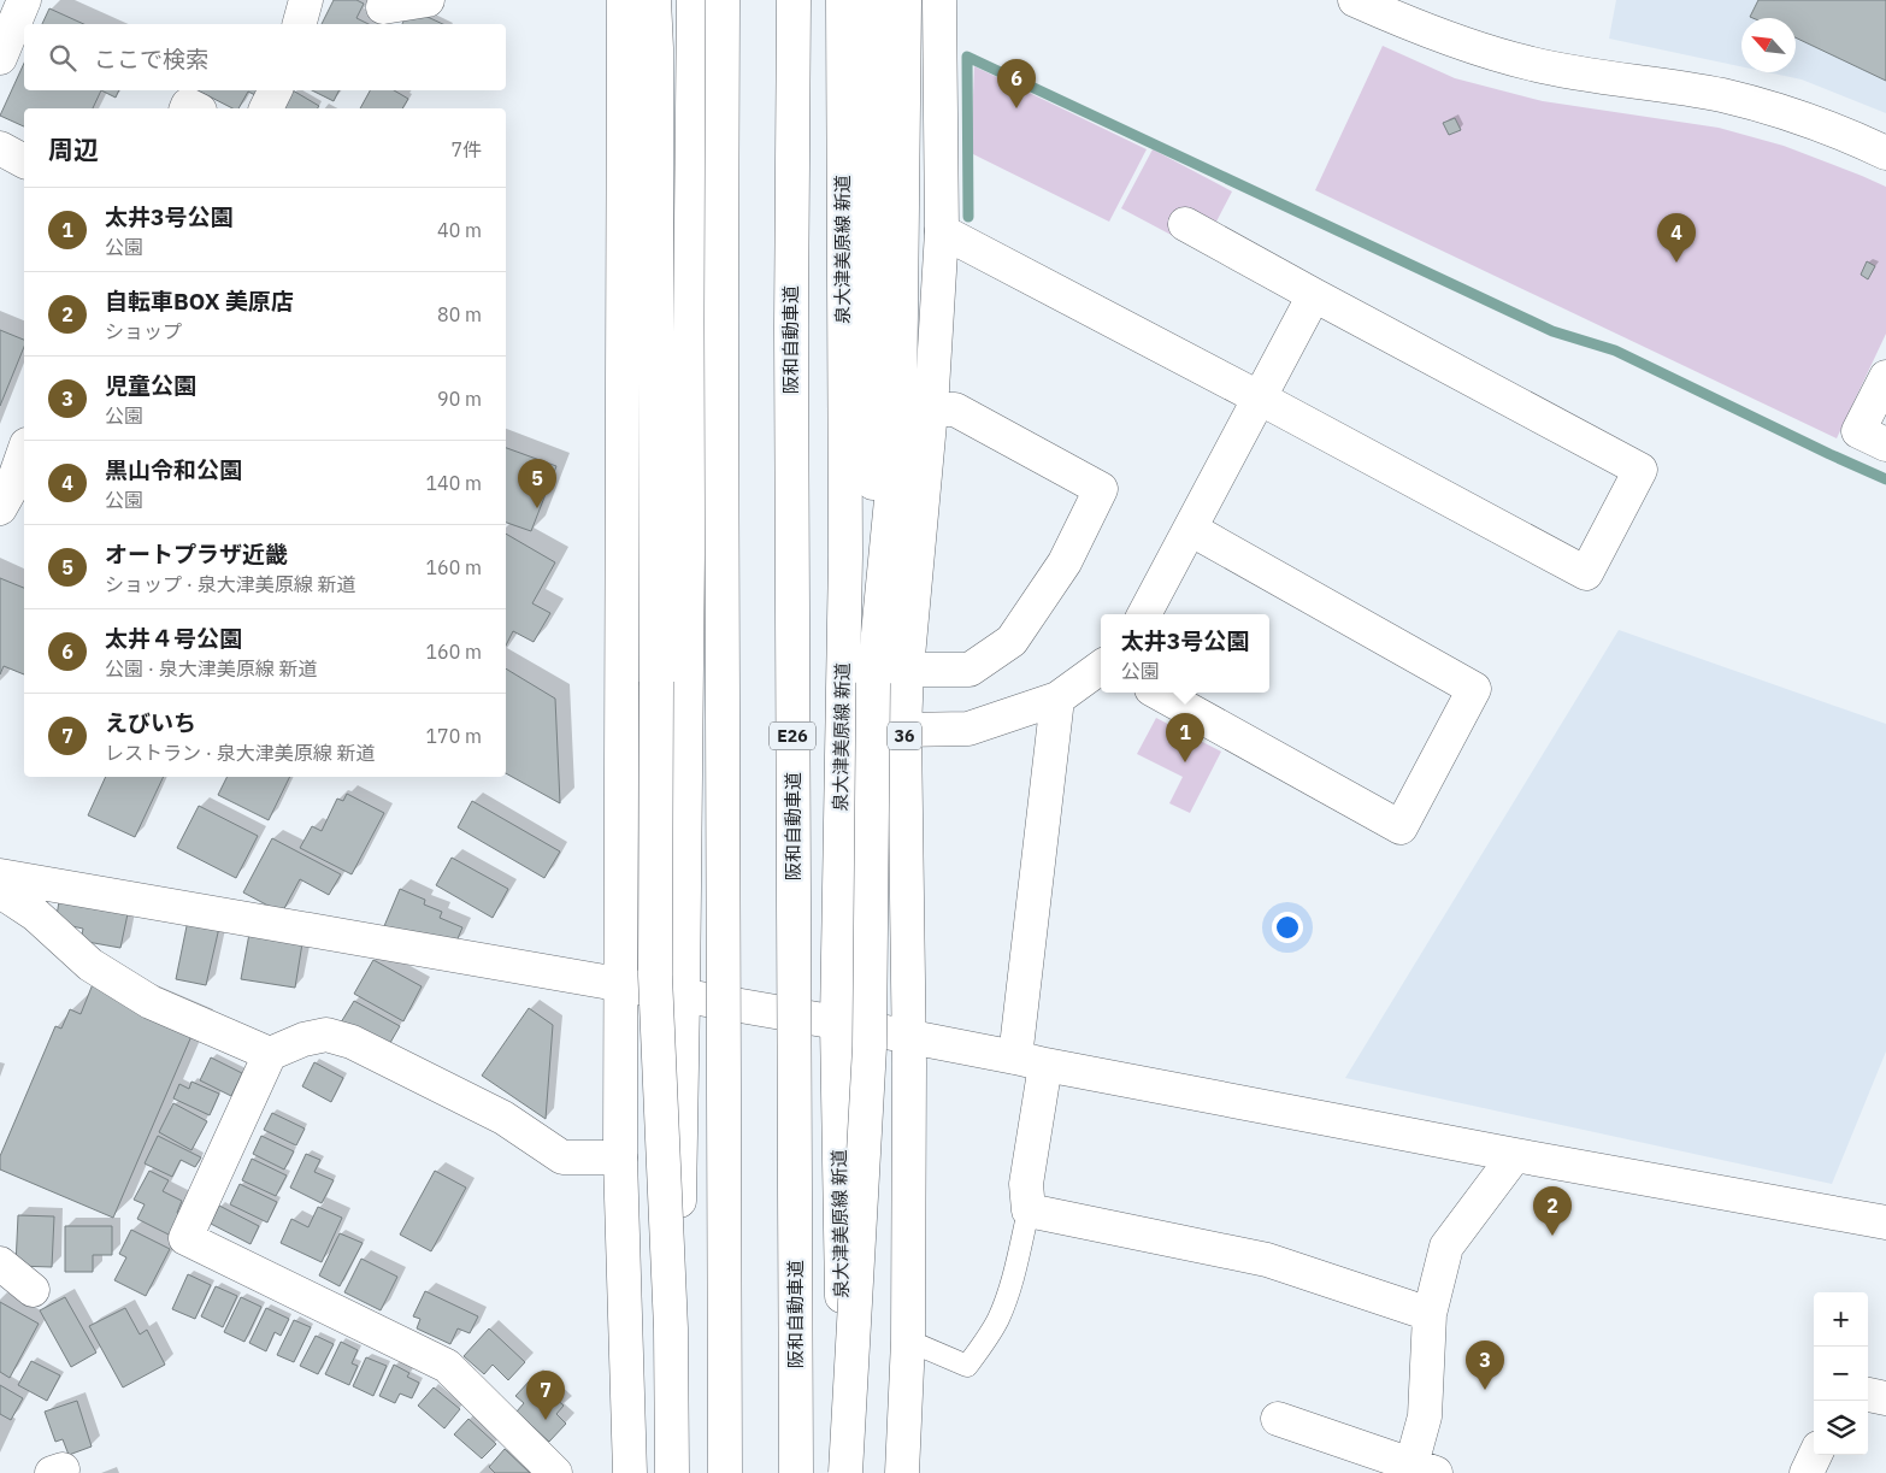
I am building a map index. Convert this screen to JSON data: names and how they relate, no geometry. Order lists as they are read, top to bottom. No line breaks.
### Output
{"streets":{"main road":["泉大津美原線 新道","阪和自動車道","E26","36"]},"north":"top left","page":{"search":"ここで検索","pins":["6","4","5","1","2","3","7"],"heading":["周辺","7件"],"list":[{"mark":"1","name":"太井3号公園","note":"公園","value":"40 m"},{"mark":"2","name":"自転車BOX 美原店","note":"ショップ","value":"80 m"},{"mark":"3","name":"児童公園","note":"公園","value":"90 m"},{"mark":"4","name":"黒山令和公園","note":"公園","value":"140 m"},{"mark":"5","name":"オートプラザ近畿","note":"ショップ · 泉大津美原線 新道","value":"160 m"},{"mark":"6","name":"太井４号公園","note":"公園 · 泉大津美原線 新道","value":"160 m"},{"mark":"7","name":"えびいち","note":"レストラン · 泉大津美原線 新道","value":"170 m"}],"popup":["太井3号公園","公園"],"map_buttons":["+","−"]}}
